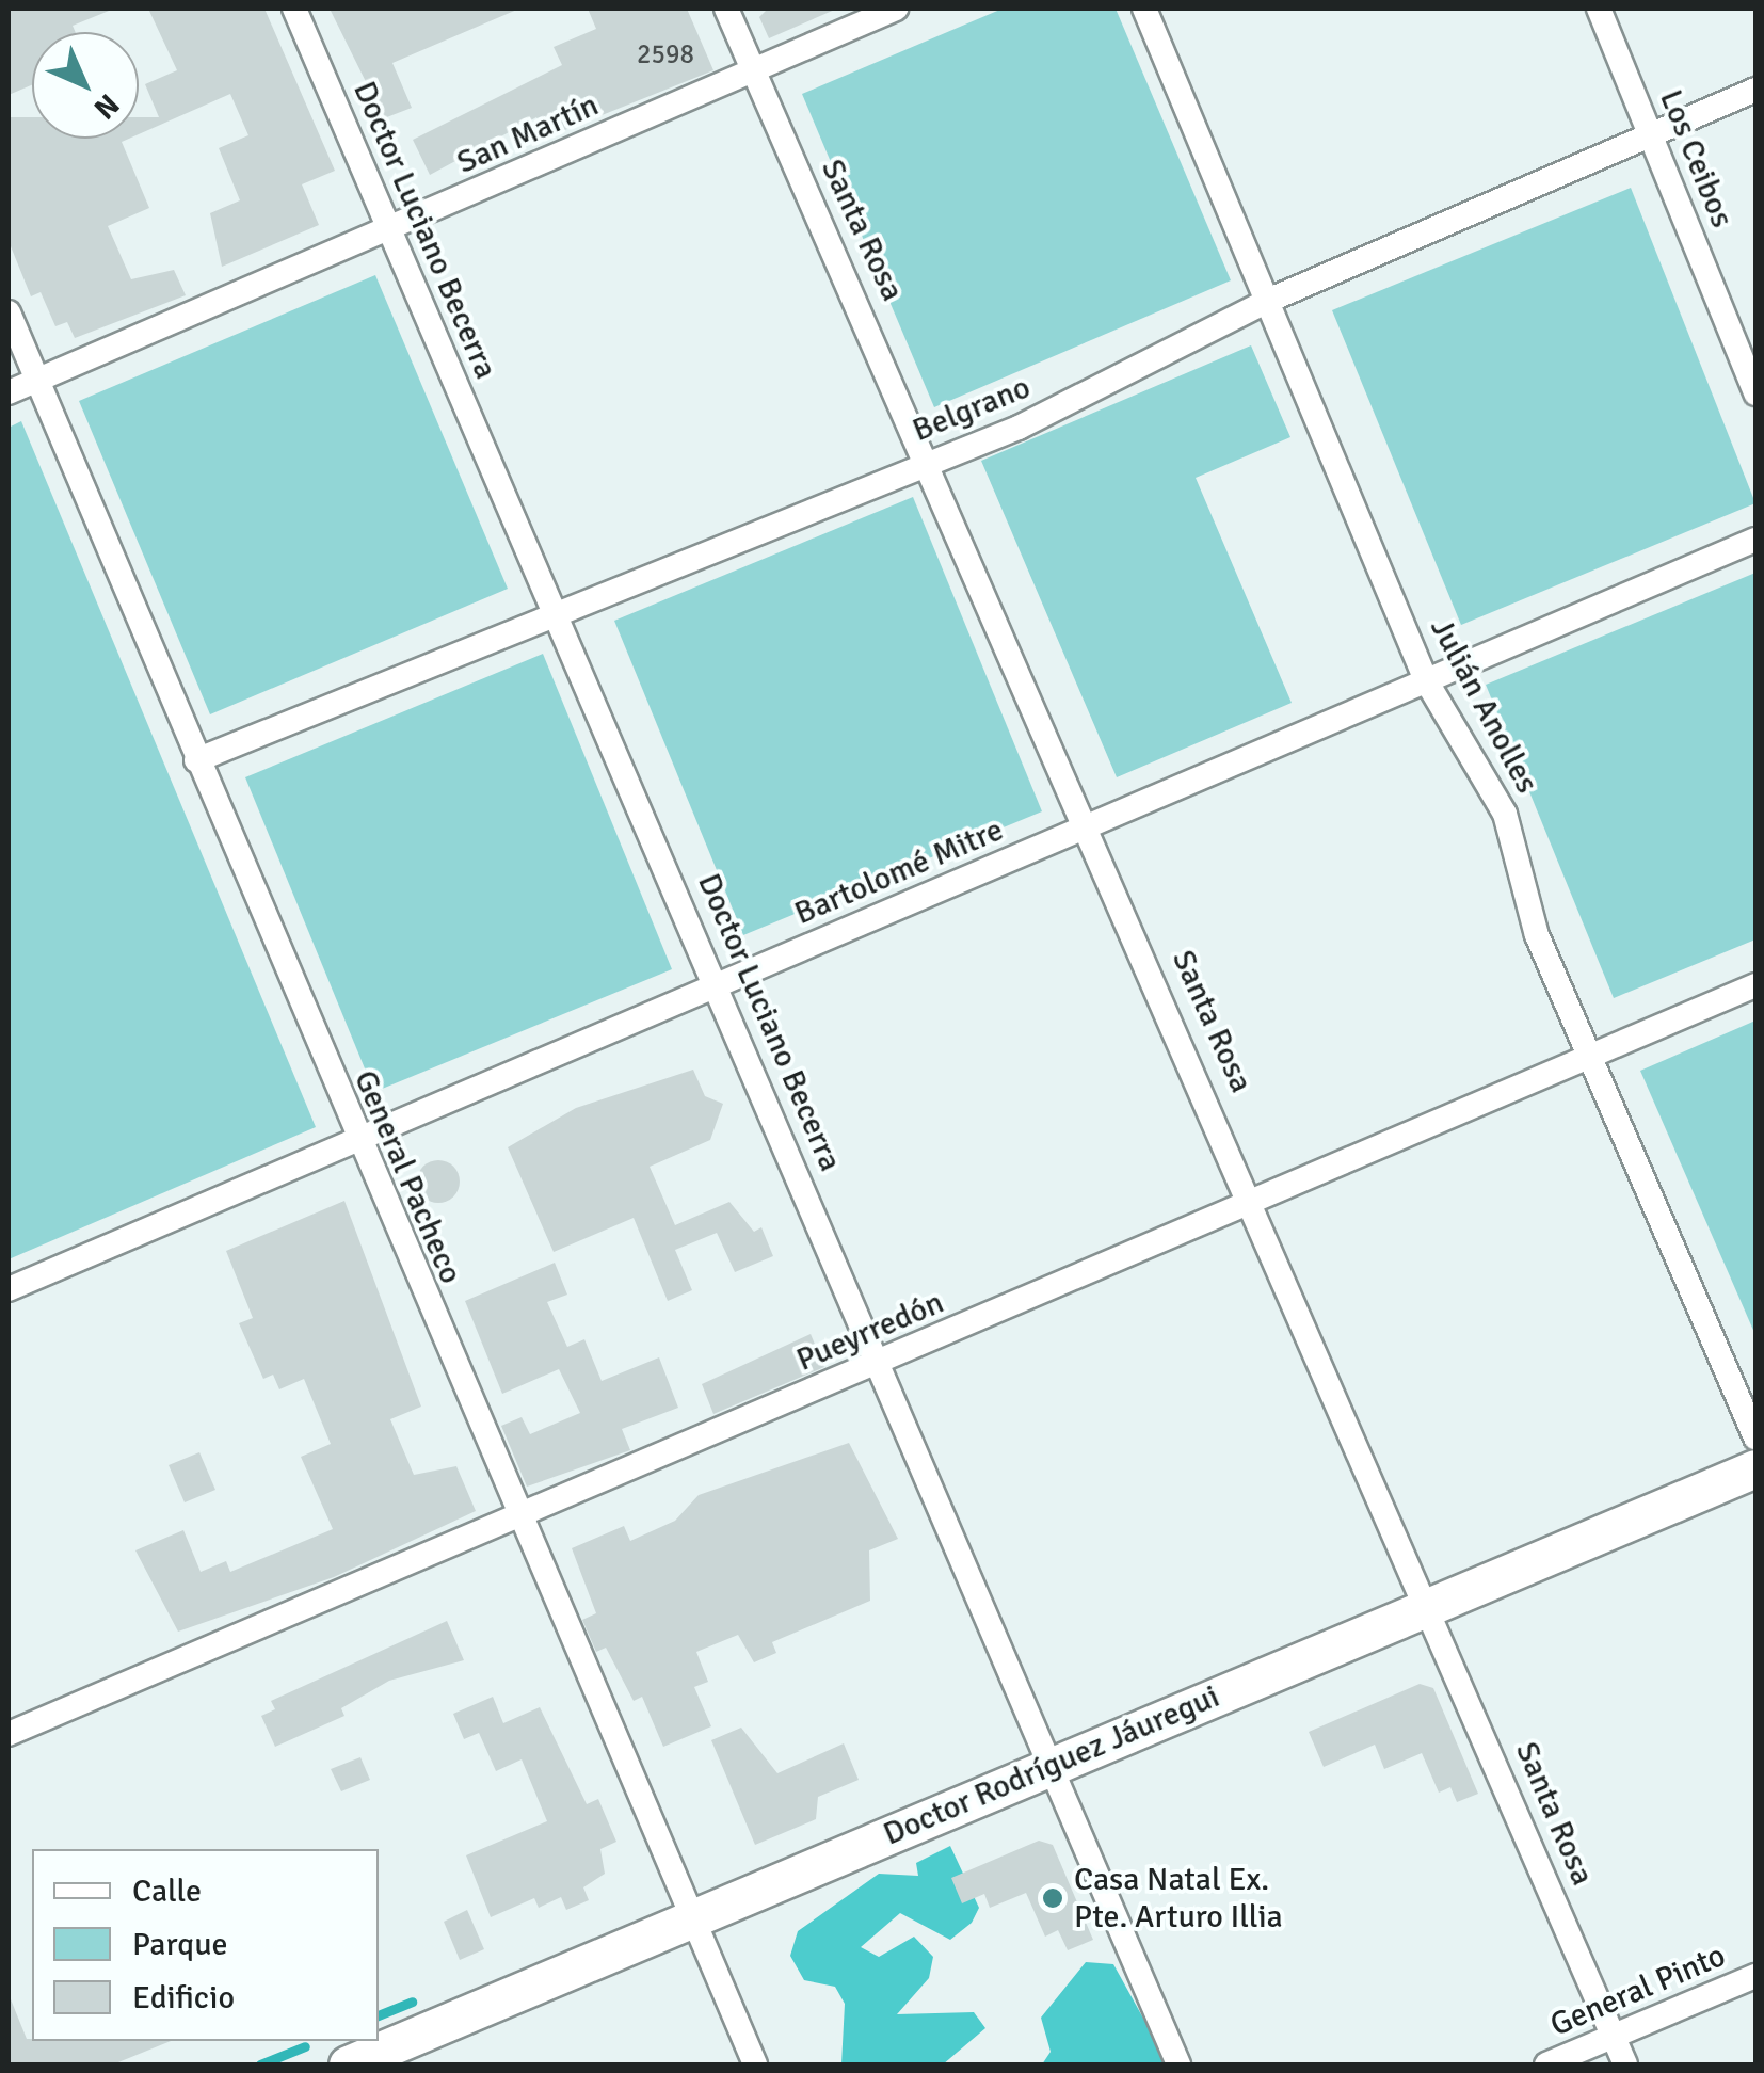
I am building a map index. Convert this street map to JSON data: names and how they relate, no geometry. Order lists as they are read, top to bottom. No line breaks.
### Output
{"streets":{"main road":["Doctor Rodríguez Jáuregui"],"street":["San Martín","Los Ceibos","Doctor Luciano Becerra","Santa Rosa","Belgrano","Julián Anolles","Bartolomé Mitre","General Pacheco","Pueyrredón","General Pinto"]},"crossings":[["San Martín","Doctor Luciano Becerra"],["San Martín","Santa Rosa"],["San Martín","General Pacheco"],["Los Ceibos","Belgrano"],["Doctor Luciano Becerra","Belgrano"],["Doctor Luciano Becerra","Bartolomé Mitre"],["Doctor Luciano Becerra","Pueyrredón"],["Doctor Luciano Becerra","Doctor Rodríguez Jáuregui"],["Santa Rosa","Belgrano"],["Santa Rosa","Bartolomé Mitre"],["Santa Rosa","Pueyrredón"],["Santa Rosa","Doctor Rodríguez Jáuregui"],["Santa Rosa","General Pinto"],["Belgrano","Julián Anolles"],["Belgrano","General Pacheco"],["Julián Anolles","Bartolomé Mitre"],["Julián Anolles","Pueyrredón"],["Bartolomé Mitre","General Pacheco"],["General Pacheco","Pueyrredón"],["General Pacheco","Doctor Rodríguez Jáuregui"]],"places":["Casa Natal Ex. Pte. Arturo Illia"],"house_numbers":["2598"],"legend":["Calle","Parque","Edificio"],"north":"bottom right"}
